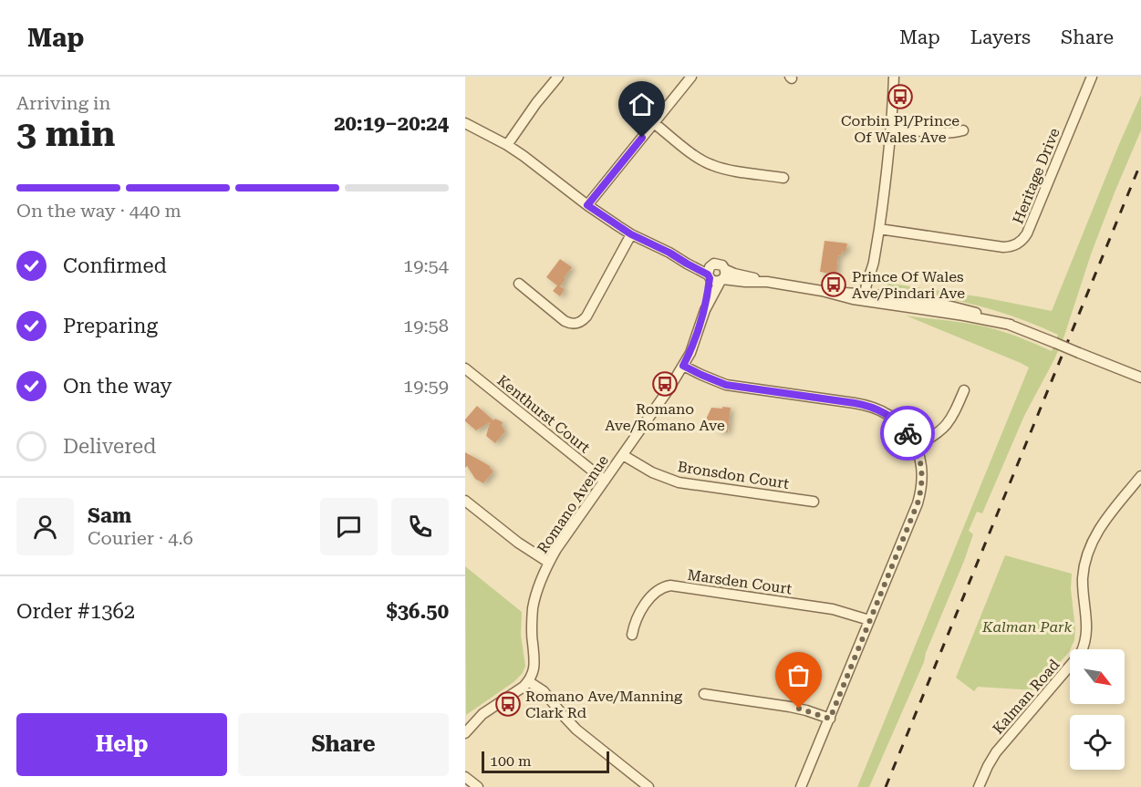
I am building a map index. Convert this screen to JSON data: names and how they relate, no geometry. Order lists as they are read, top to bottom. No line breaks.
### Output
{"streets":{"street":["Heritage Drive","Kenthurst Court","Bronsdon Court","Romano Avenue","Marsden Court","Kalman Road"]},"crossings":[["Kenthurst Court","Romano Avenue"],["Bronsdon Court","Romano Avenue"]],"parks":["Kalman Park"],"places":{"bus stop":["Corbin Pl/Prince Of Wales Ave","Prince Of Wales Ave/Pindari Ave","Romano Ave/Romano Ave","Romano Ave/Manning Clark Rd"]},"scale_bar":"100 m","north":"bottom right","page":{"header":"Map","nav":["Map","Layers","Share"],"heading":["3 min","Arriving in","20:19–20:24"],"panel":["Sam","Courier · 4.6","Order #1362","$36.50"],"bar":"On the way · 440 m","list":[["Confirmed","19:54"],["Preparing","19:58"],["On the way","19:59"],"Delivered"],"buttons":["Help","Share"],"scale":"100 m"}}
